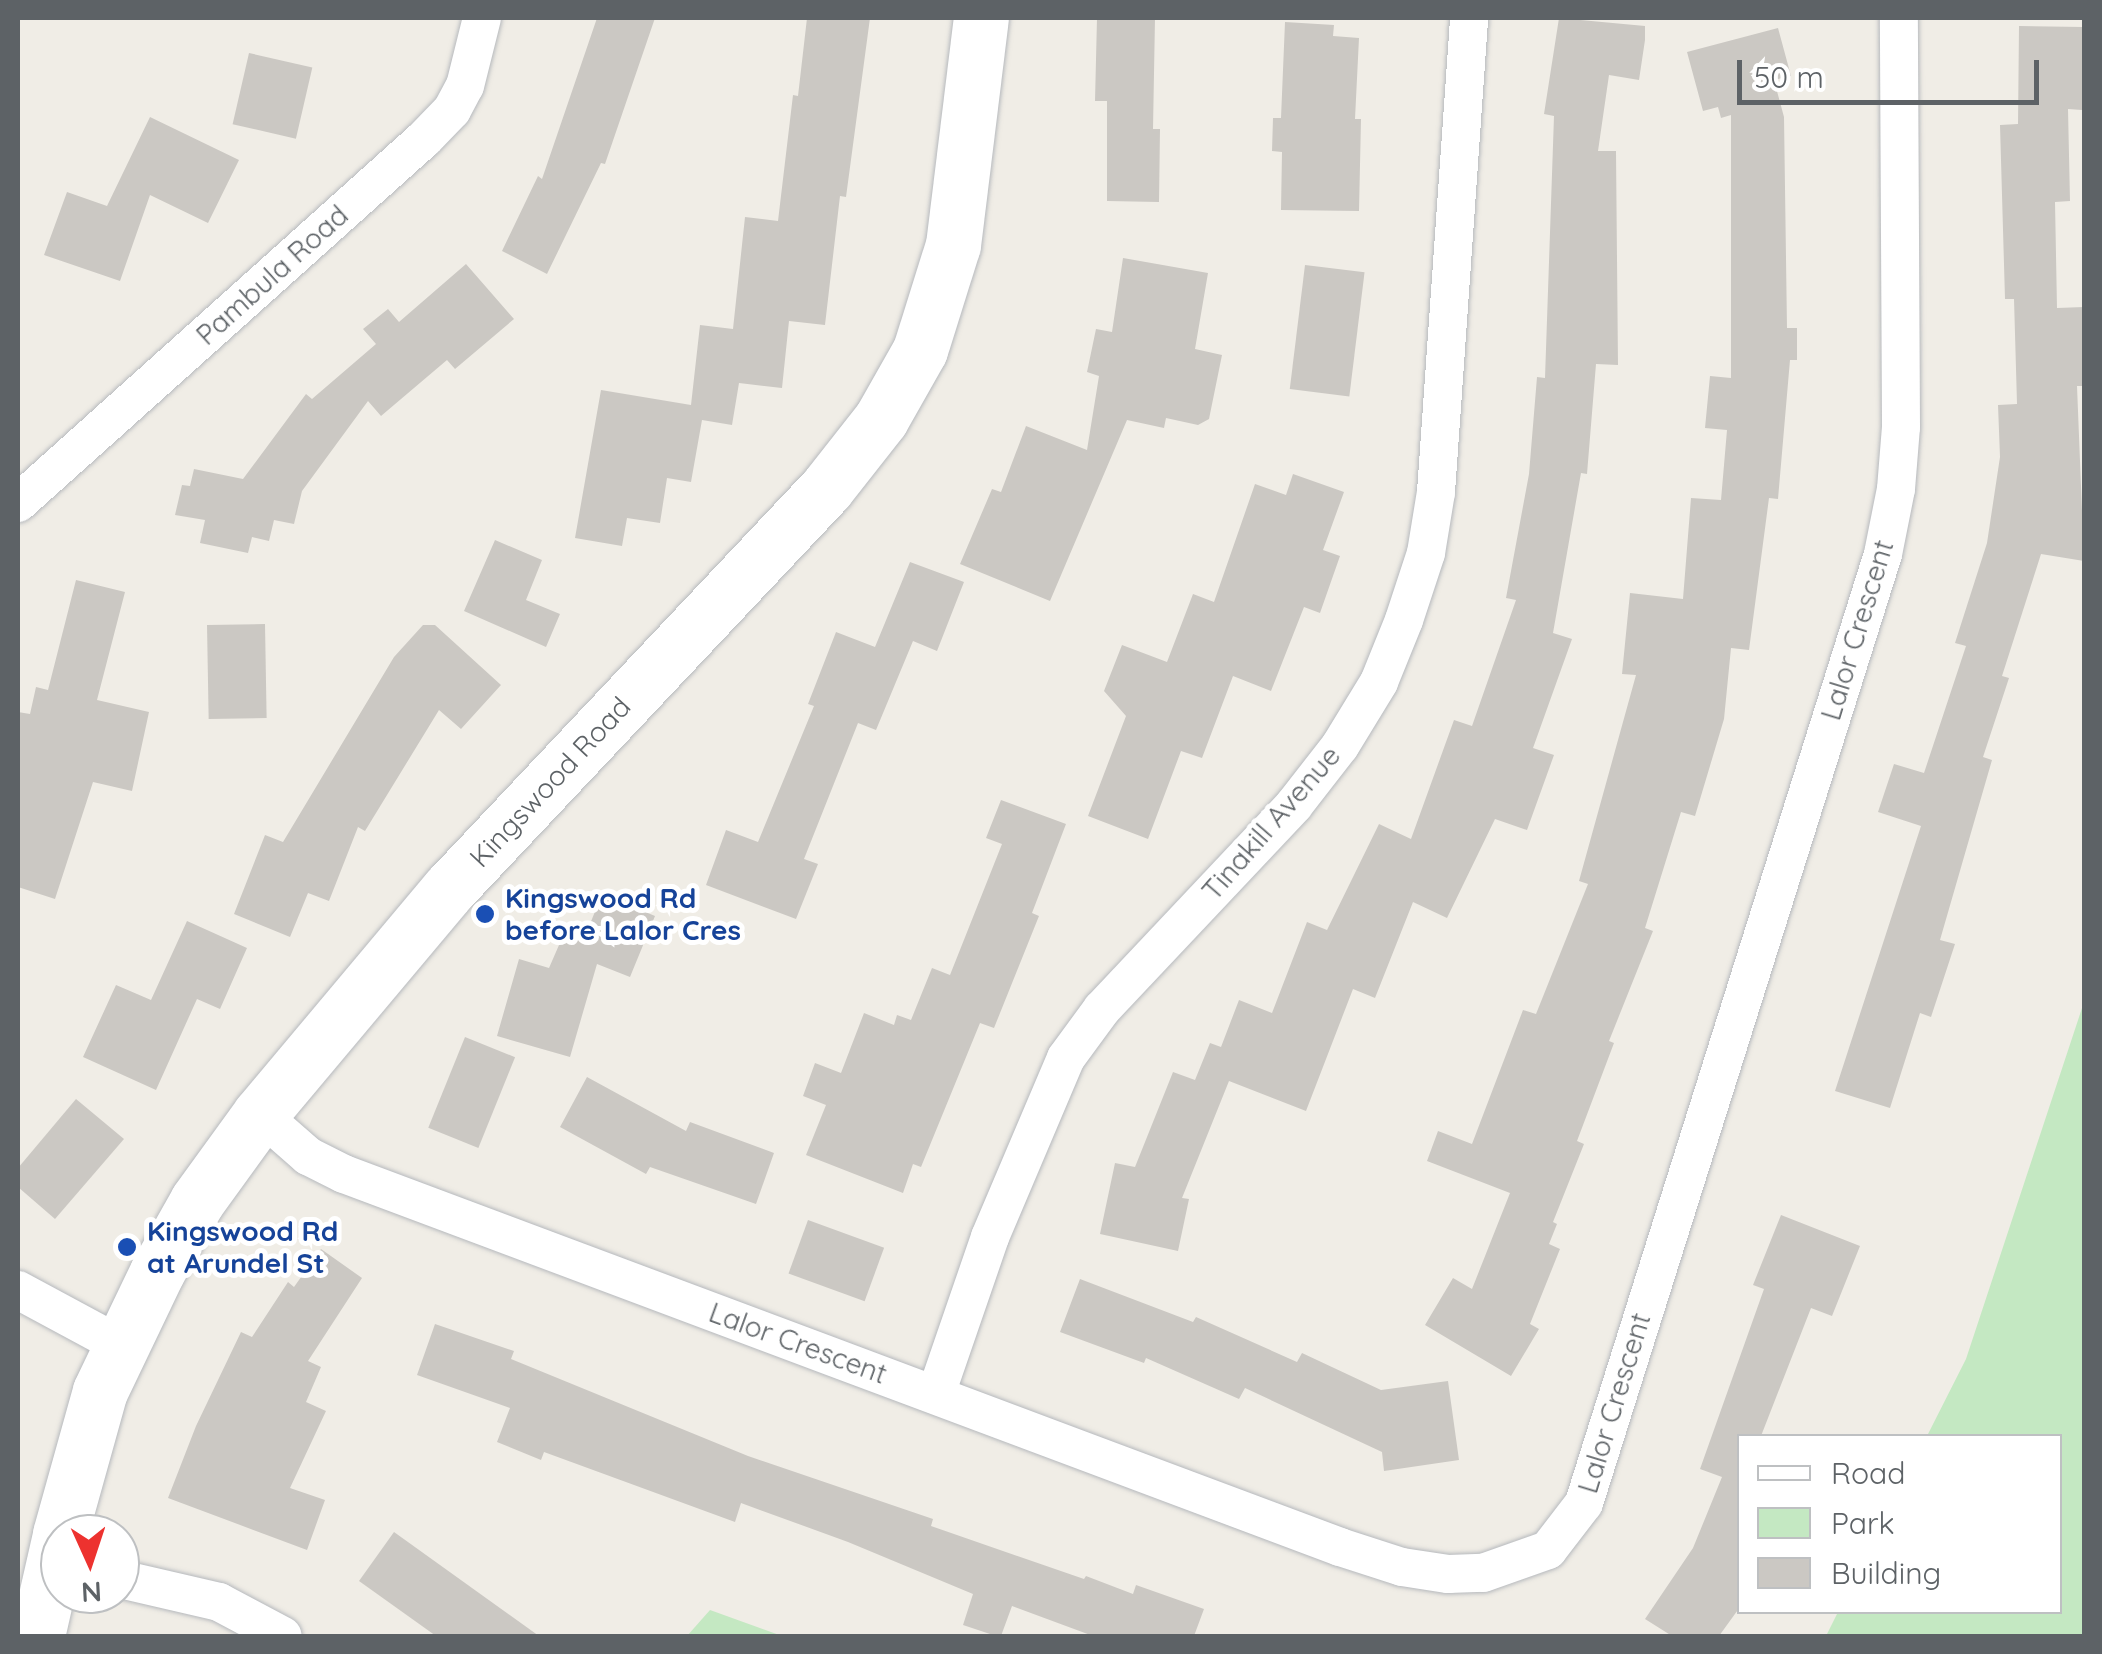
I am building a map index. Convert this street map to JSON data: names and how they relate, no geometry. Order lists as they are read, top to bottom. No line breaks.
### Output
{"streets":{"street":["Pambula Road","Lalor Crescent","Kingswood Road","Tinakill Avenue"]},"crossings":[["Lalor Crescent","Kingswood Road"],["Lalor Crescent","Tinakill Avenue"]],"places":["Kingswood Rd before Lalor Cres","Kingswood Rd at Arundel St"],"legend":["Road","Park","Building"],"scale_bar":"50 m","north":"bottom"}
